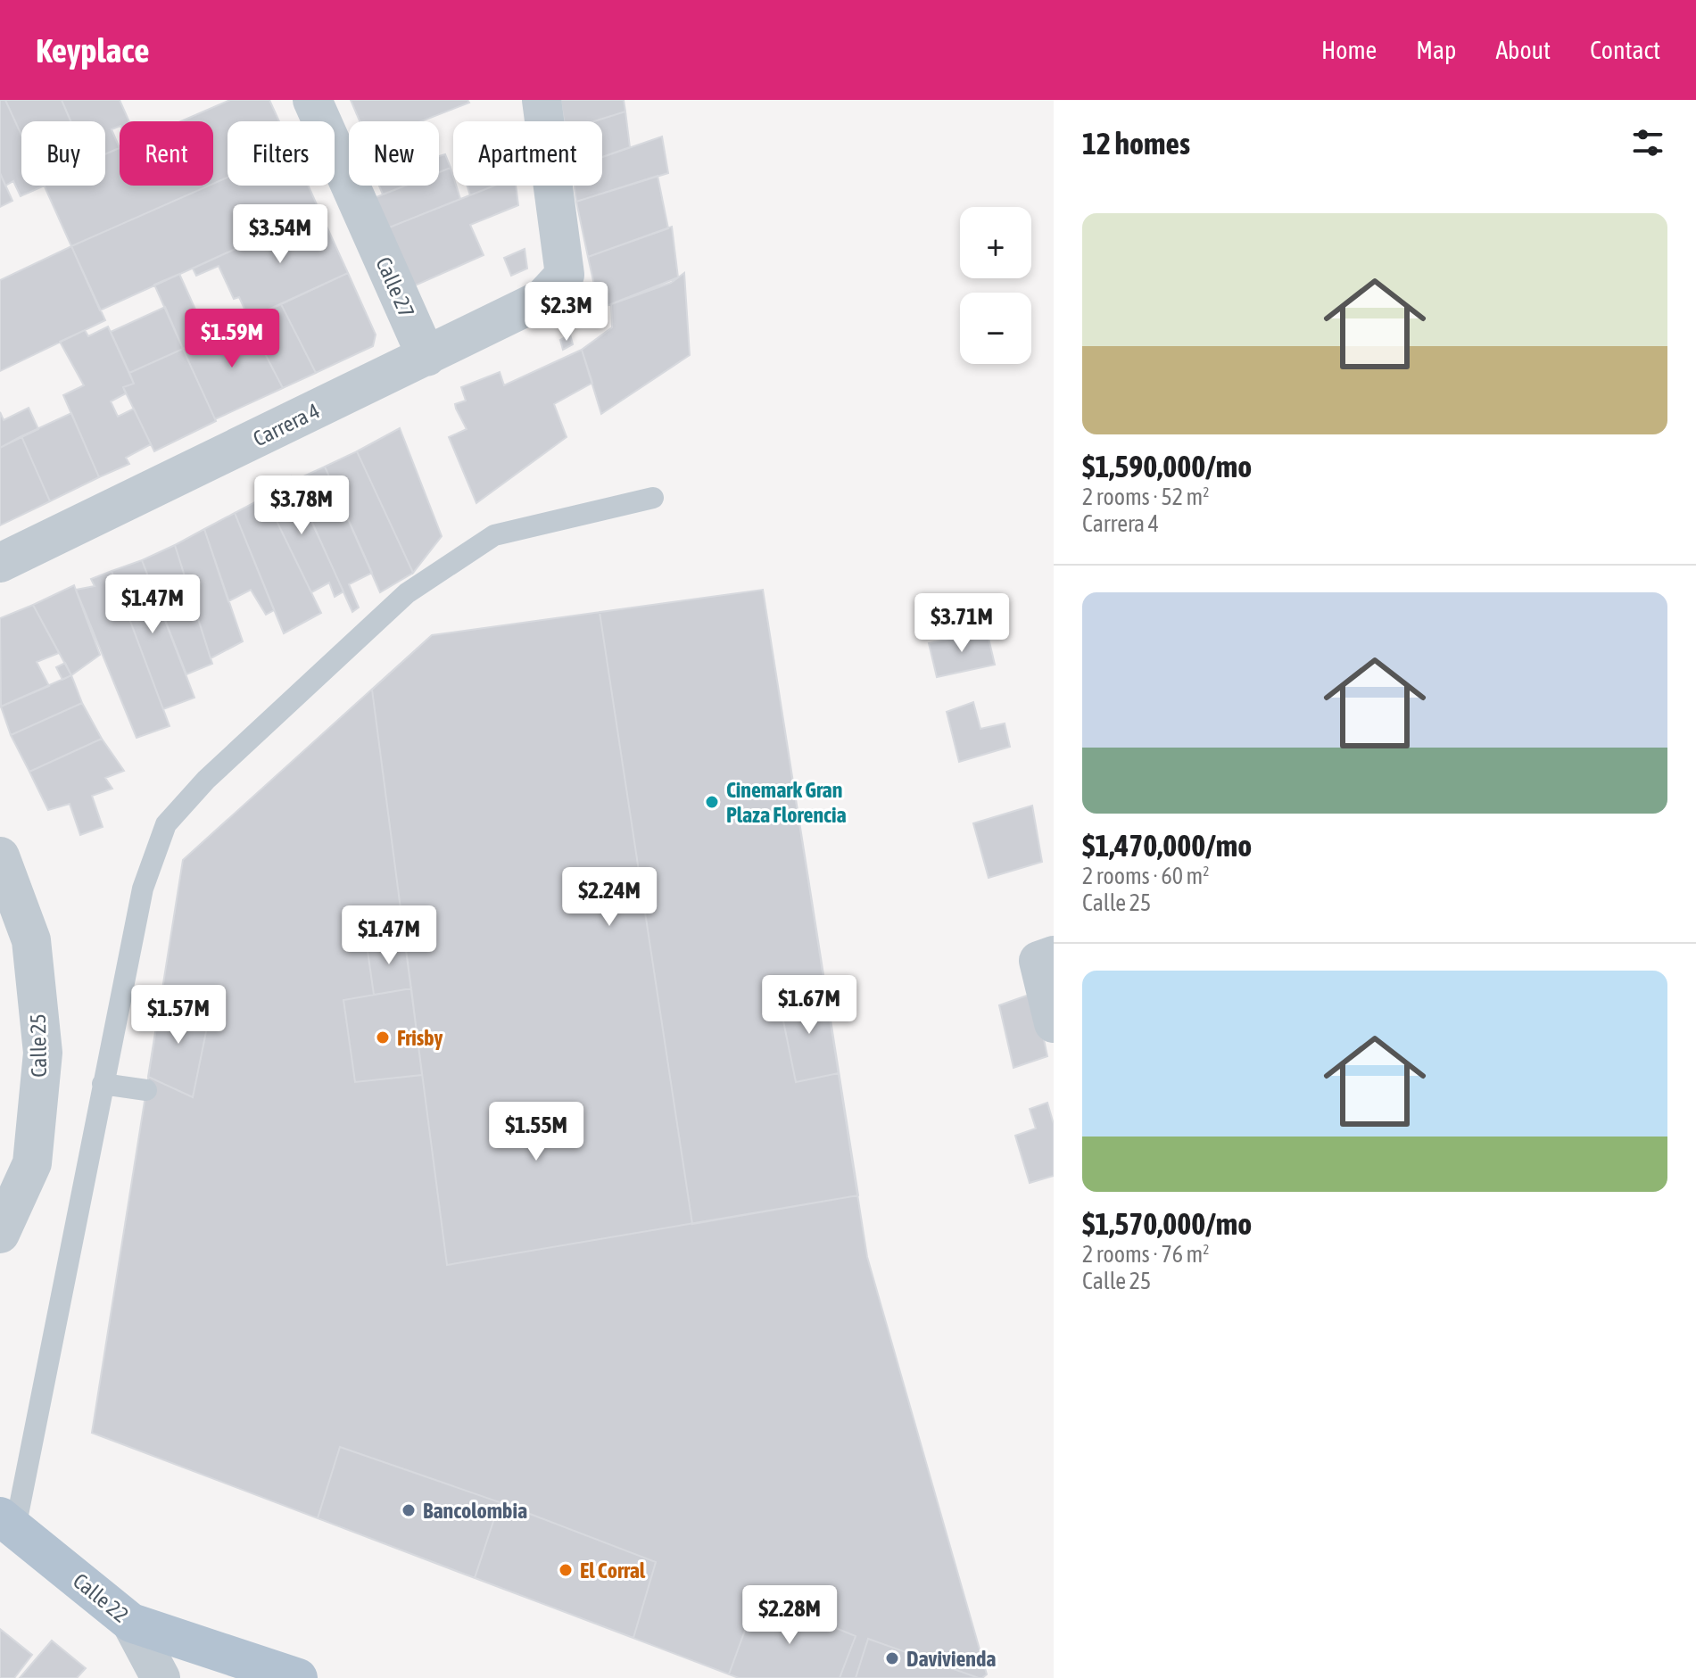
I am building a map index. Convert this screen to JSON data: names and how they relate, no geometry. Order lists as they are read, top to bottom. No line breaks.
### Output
{"streets":{"main road":["Calle 22"],"street":["Calle 27","Carrera 4","Calle 25"]},"crossings":[["Calle 27","Carrera 4"]],"places":["Cinemark Gran Plaza Florencia","Frisby","Bancolombia","El Corral","Davivienda"],"page":{"header":"Keyplace","nav":["Home","Map","About","Contact"],"heading":"12 homes","chip":["Buy","Rent","Filters","New","Apartment"],"list":[{"name":"$1,590,000/mo","note":"2 rooms · 52 m² · Carrera 4"},{"name":"$1,470,000/mo","note":"2 rooms · 60 m² · Calle 25"},{"name":"$1,570,000/mo","note":"2 rooms · 76 m² · Calle 25"}],"price":["$3.54M","$2.3M","$1.59M","$3.78M","$1.47M","$3.71M","$2.24M","$1.47M","$1.67M","$1.57M","$1.55M","$2.28M"],"map_buttons":["+","−"]}}
